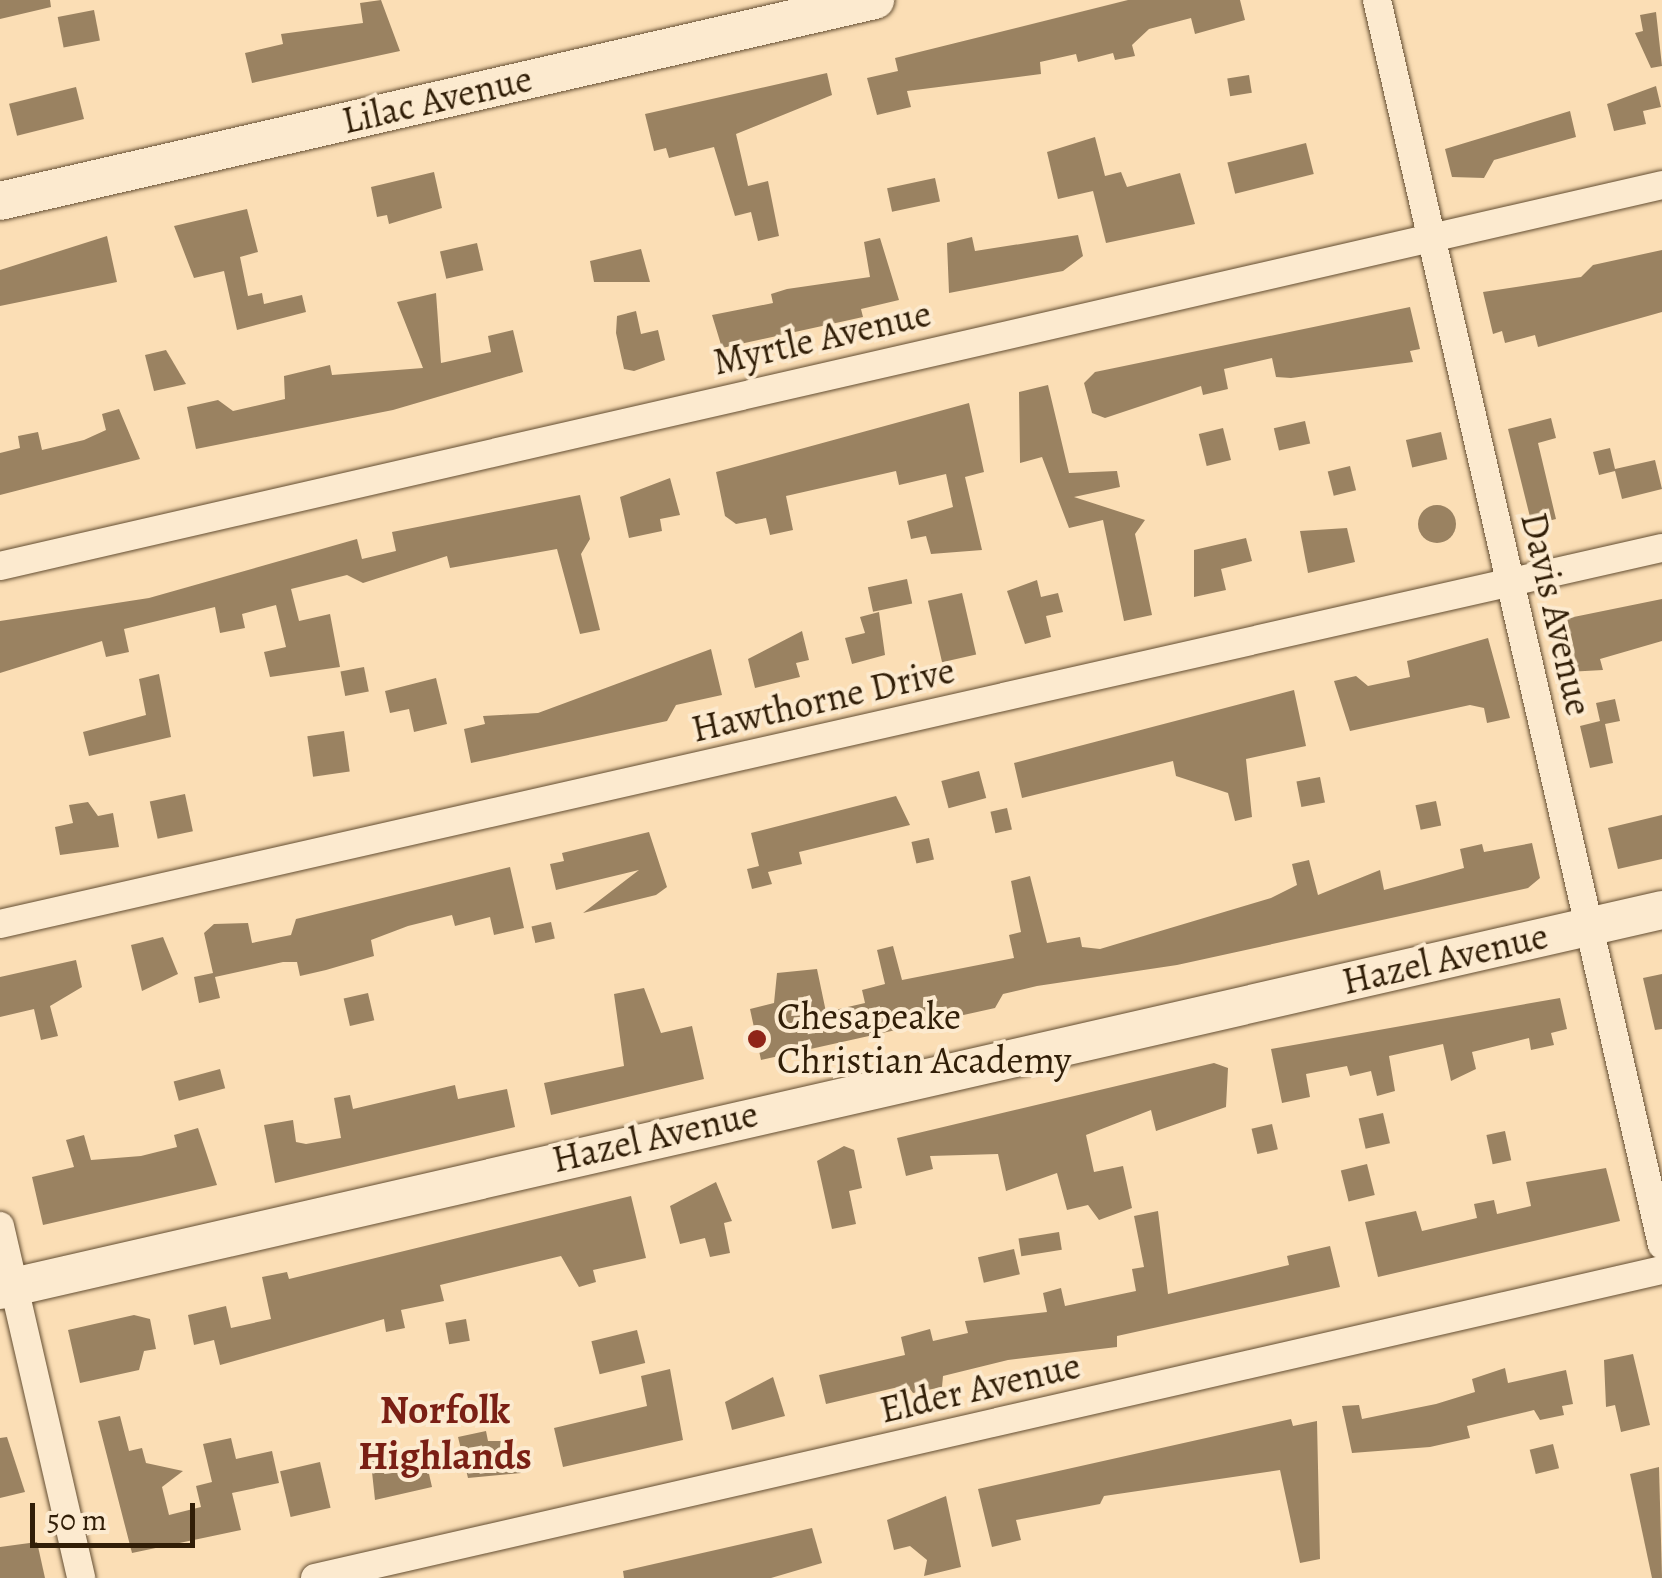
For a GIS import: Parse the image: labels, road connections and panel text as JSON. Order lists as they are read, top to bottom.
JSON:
{
  "streets": {
    "street": [
      "Lilac Avenue",
      "Myrtle Avenue",
      "Davis Avenue",
      "Hawthorne Drive",
      "Hazel Avenue",
      "Elder Avenue"
    ]
  },
  "crossings": [
    ["Myrtle Avenue", "Davis Avenue"],
    ["Davis Avenue", "Hawthorne Drive"],
    ["Davis Avenue", "Hazel Avenue"]
  ],
  "districts": ["Norfolk Highlands"],
  "places": ["Chesapeake Christian Academy"],
  "scale_bar": "50 m"
}
